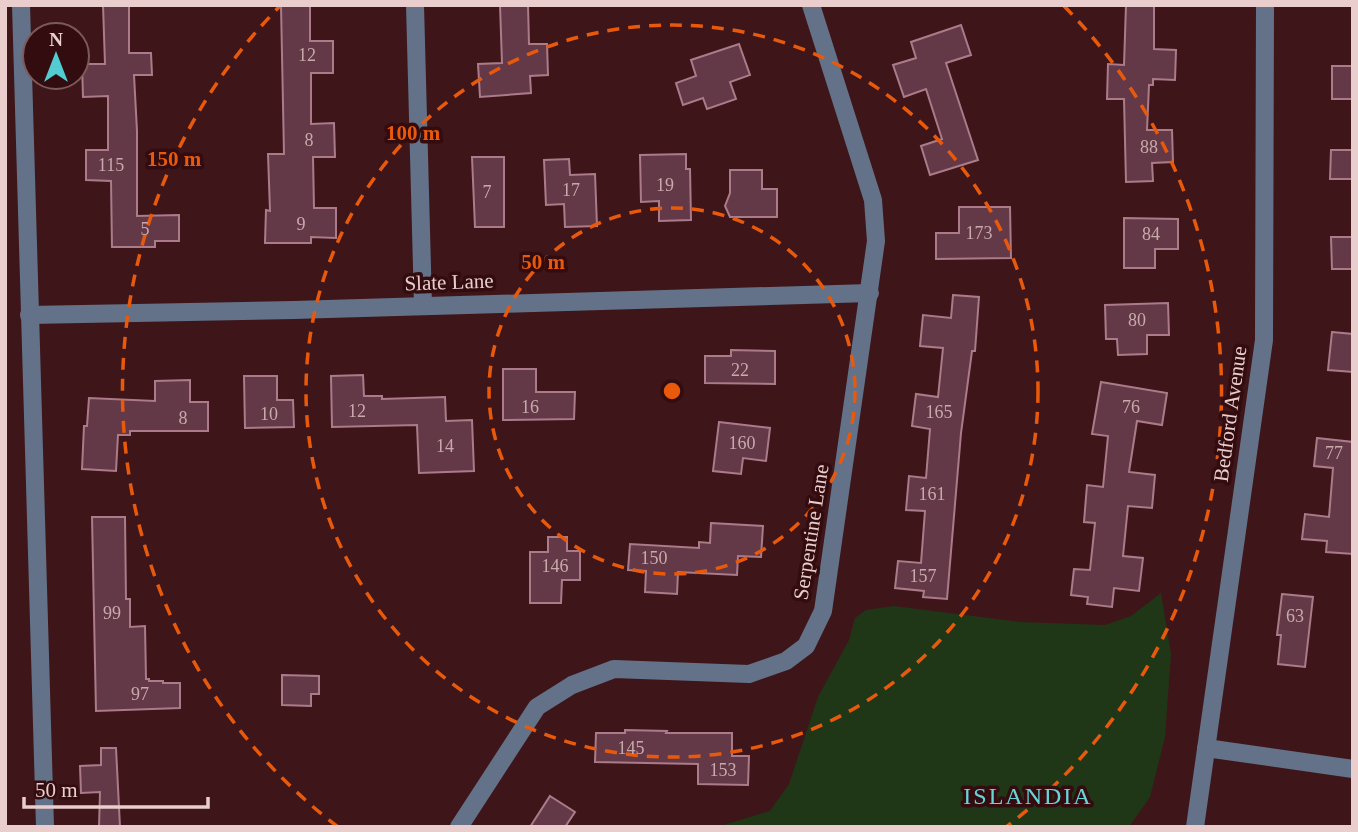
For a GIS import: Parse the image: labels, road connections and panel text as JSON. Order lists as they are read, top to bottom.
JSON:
{
  "streets": {
    "street": ["Slate Lane", "Bedford Avenue", "Serpentine Lane"]
  },
  "crossings": [
    ["Slate Lane", "Serpentine Lane"]
  ],
  "districts": ["ISLANDIA"],
  "house_numbers": [
    "12",
    "8",
    "88",
    "115",
    "19",
    "17",
    "7",
    "9",
    "5",
    "173",
    "84",
    "80",
    "22",
    "16",
    "76",
    "12",
    "165",
    "10",
    "8",
    "160",
    "14",
    "77",
    "161",
    "150",
    "146",
    "157",
    "99",
    "63",
    "97",
    "145",
    "153"
  ],
  "scale_bar": "50 m",
  "north": "top",
  "rings": ["100 m", "150 m", "50 m"]
}
